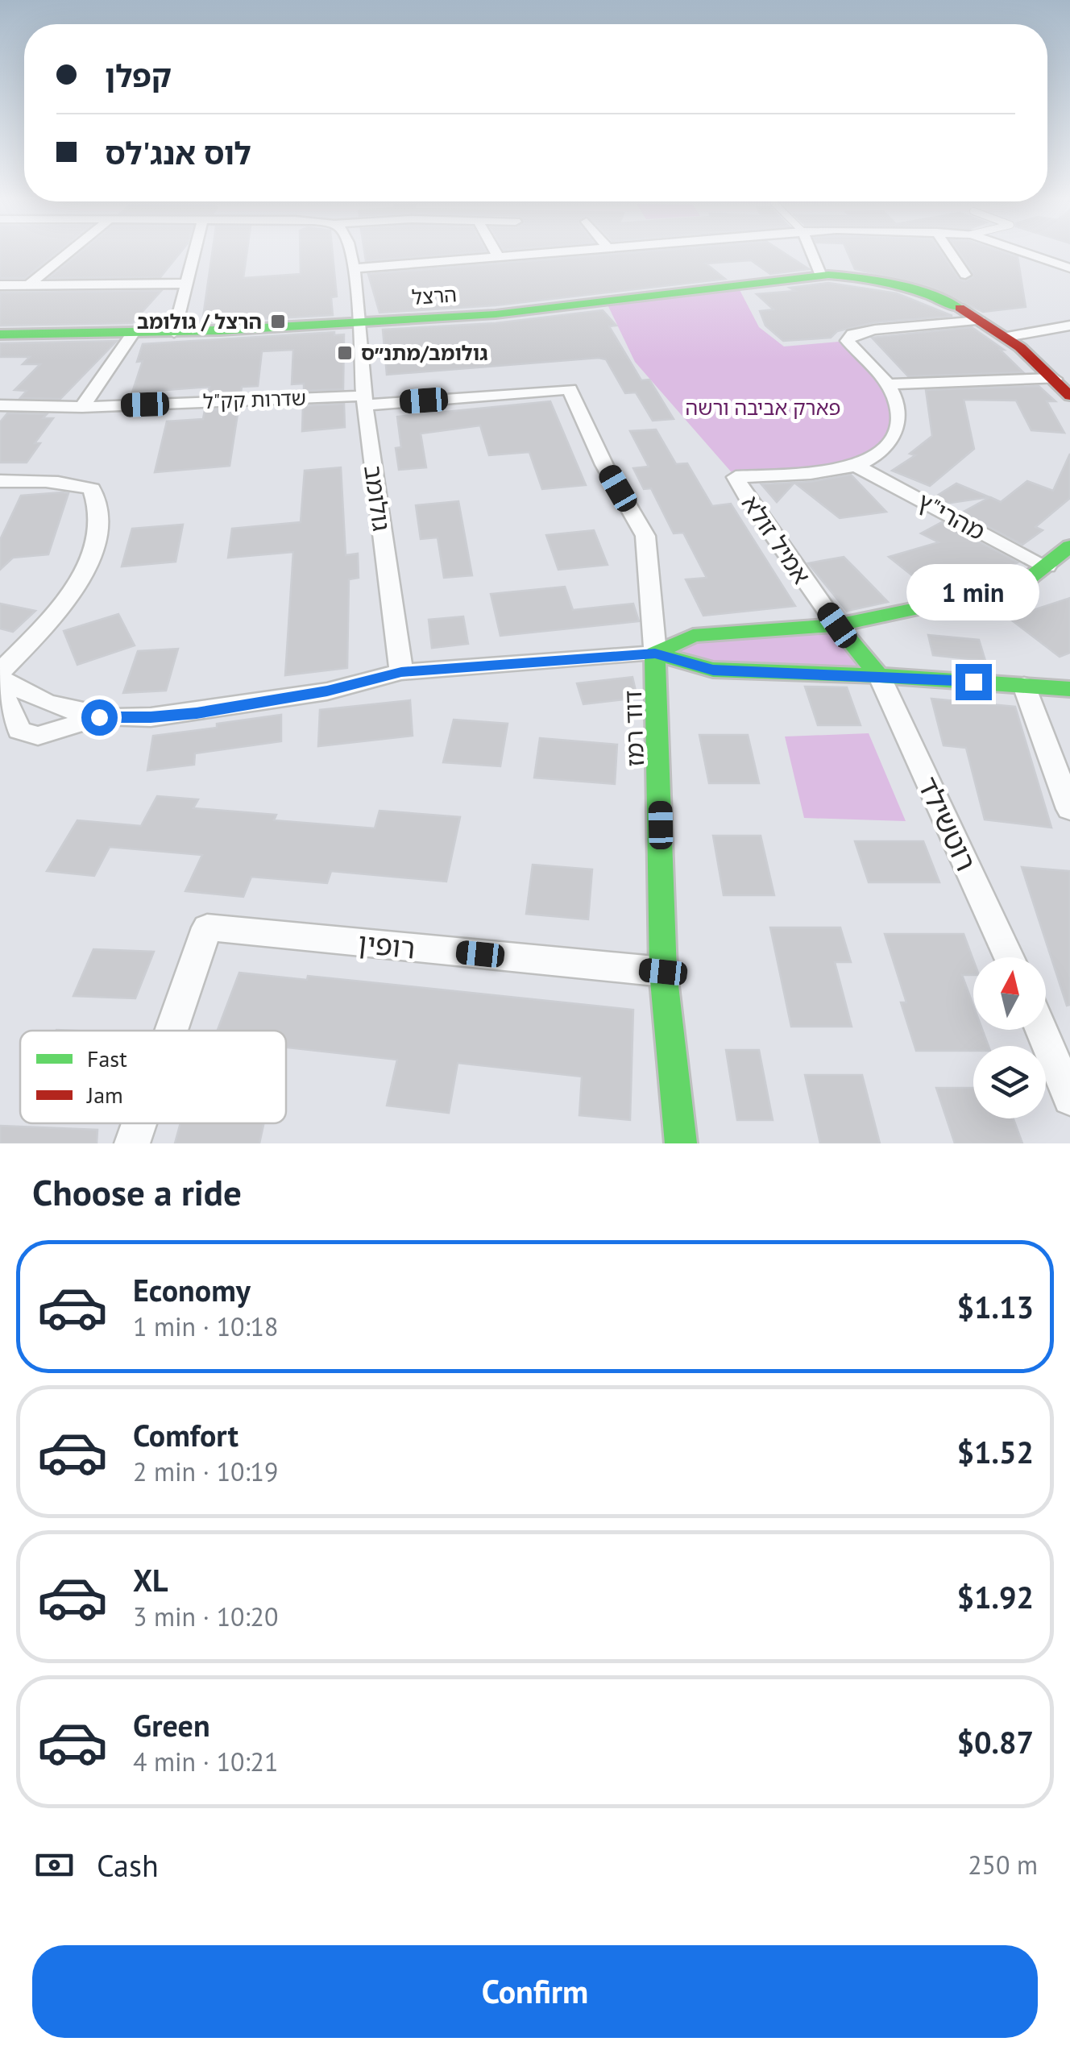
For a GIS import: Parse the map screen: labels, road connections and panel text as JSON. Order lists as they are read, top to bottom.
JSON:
{
  "streets": {
    "street": [
      "הרצל",
      "שדרות קק\"ל",
      "גולומב",
      "מהרי\"ץ",
      "אמיל זולא",
      "דוד רמז",
      "רוטשילד",
      "רופין"
    ]
  },
  "crossings": [
    ["הרצל", "גולומב"],
    ["שדרות קק\"ל", "גולומב"],
    ["שדרות קק\"ל", "דוד רמז"],
    ["גולומב", "דוד רמז"],
    ["מהרי\"ץ", "אמיל זולא"],
    ["אמיל זולא", "רוטשילד"],
    ["דוד רמז", "רופין"]
  ],
  "parks": ["פארק אביבה ורשה"],
  "places": {
    "transit": ["הרצל / גולומב", "גולומב/מתנ״ס"]
  },
  "legend": ["Fast", "Jam"],
  "north": "top",
  "page": {
    "banner": ["קפלן", "לוס אנג'לס"],
    "bubble": "1 min",
    "heading": "Choose a ride",
    "list": [
      {
        "name": "Economy",
        "note": "1 min · 10:18",
        "value": "$1.13"
      },
      {
        "name": "Comfort",
        "note": "2 min · 10:19",
        "value": "$1.52"
      },
      {
        "name": "XL",
        "note": "3 min · 10:20",
        "value": "$1.92"
      },
      {
        "name": "Green",
        "note": "4 min · 10:21",
        "value": "$0.87"
      }
    ],
    "pay": ["Cash", "250 m"],
    "buttons": "Confirm"
  }
}
